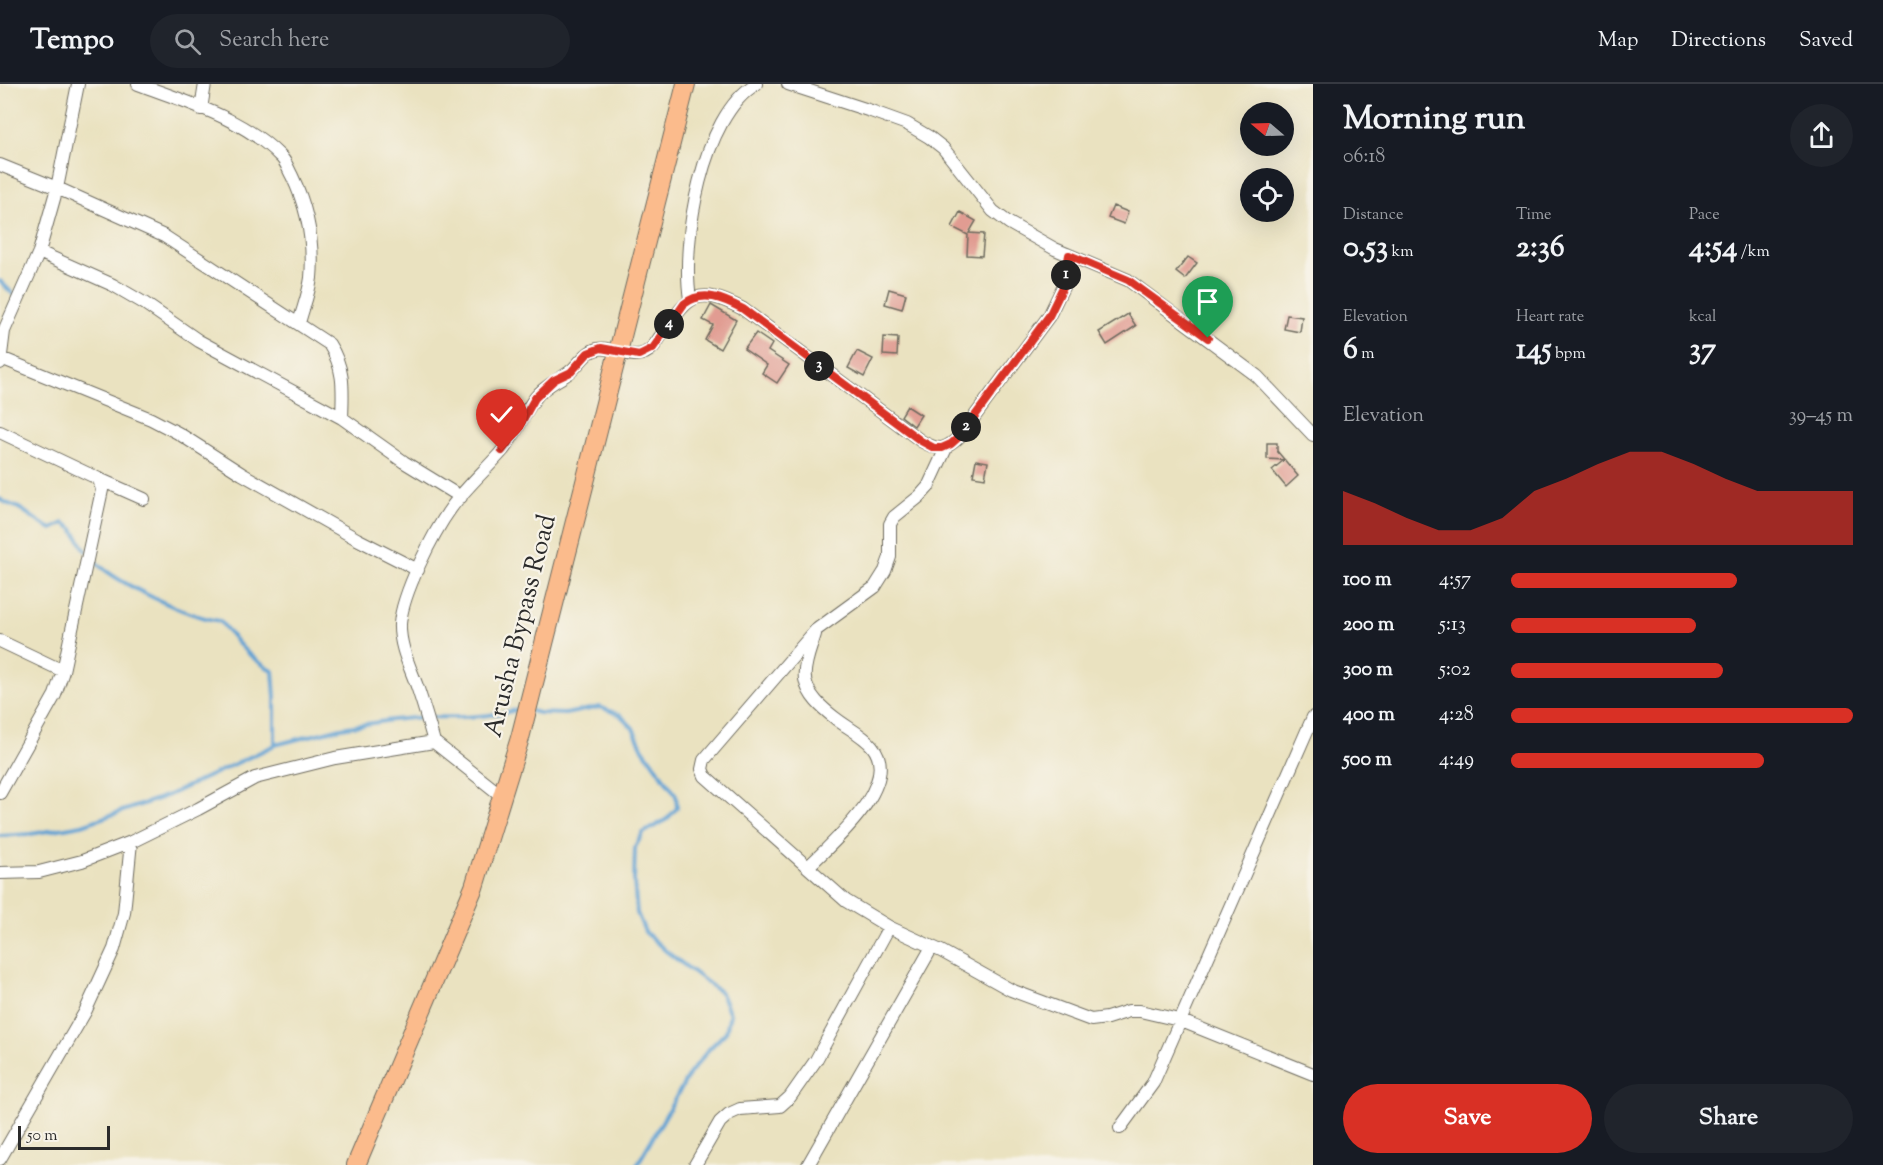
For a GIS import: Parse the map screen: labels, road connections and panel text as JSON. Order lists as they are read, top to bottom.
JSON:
{
  "streets": {
    "main road": ["Arusha Bypass Road"]
  },
  "scale_bar": "50 m",
  "north": "left",
  "page": {
    "header": "Tempo",
    "search": "Search here",
    "nav": ["Map", "Directions", "Saved"],
    "heading": ["Morning run", "06:18"],
    "stats": [
      ["Distance", "0.53 km"],
      ["Time", "2:36"],
      ["Pace", "4:54 /km"],
      ["Elevation", "6 m"],
      ["Heart rate", "145 bpm"],
      ["kcal", "37"]
    ],
    "pins": [
      "1",
      "4",
      "3",
      "2"
    ],
    "chart": ["Elevation", "39–45 m"],
    "list": [
      {
        "name": "100 m",
        "note": "4:57"
      },
      {
        "name": "200 m",
        "note": "5:13"
      },
      {
        "name": "300 m",
        "note": "5:02"
      },
      {
        "name": "400 m",
        "note": "4:28"
      },
      {
        "name": "500 m",
        "note": "4:49"
      }
    ],
    "buttons": ["Save", "Share"],
    "scale": "50 m"
  }
}
